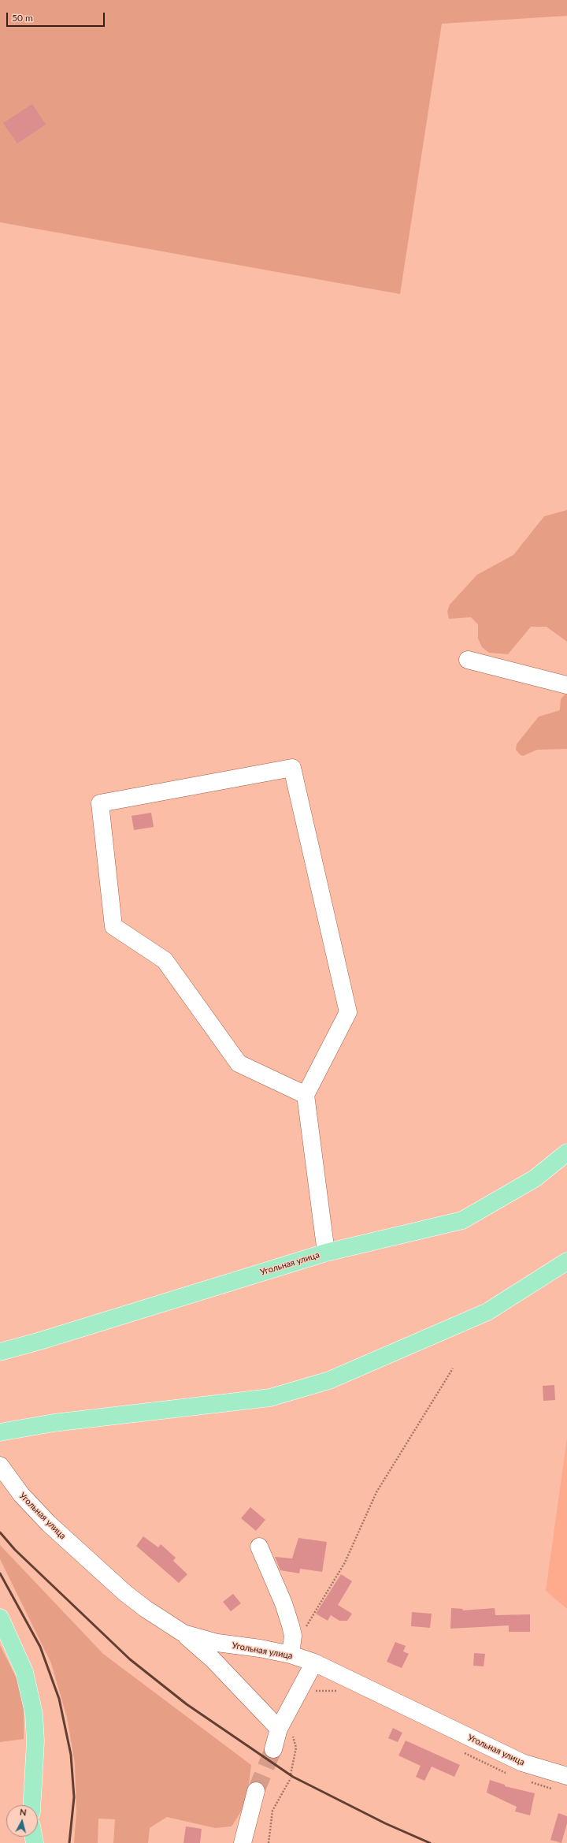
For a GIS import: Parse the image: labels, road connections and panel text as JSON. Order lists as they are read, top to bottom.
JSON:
{
  "streets": {
    "main road": ["Угольная улица"]
  },
  "scale_bar": "50 m",
  "north": "top"
}
